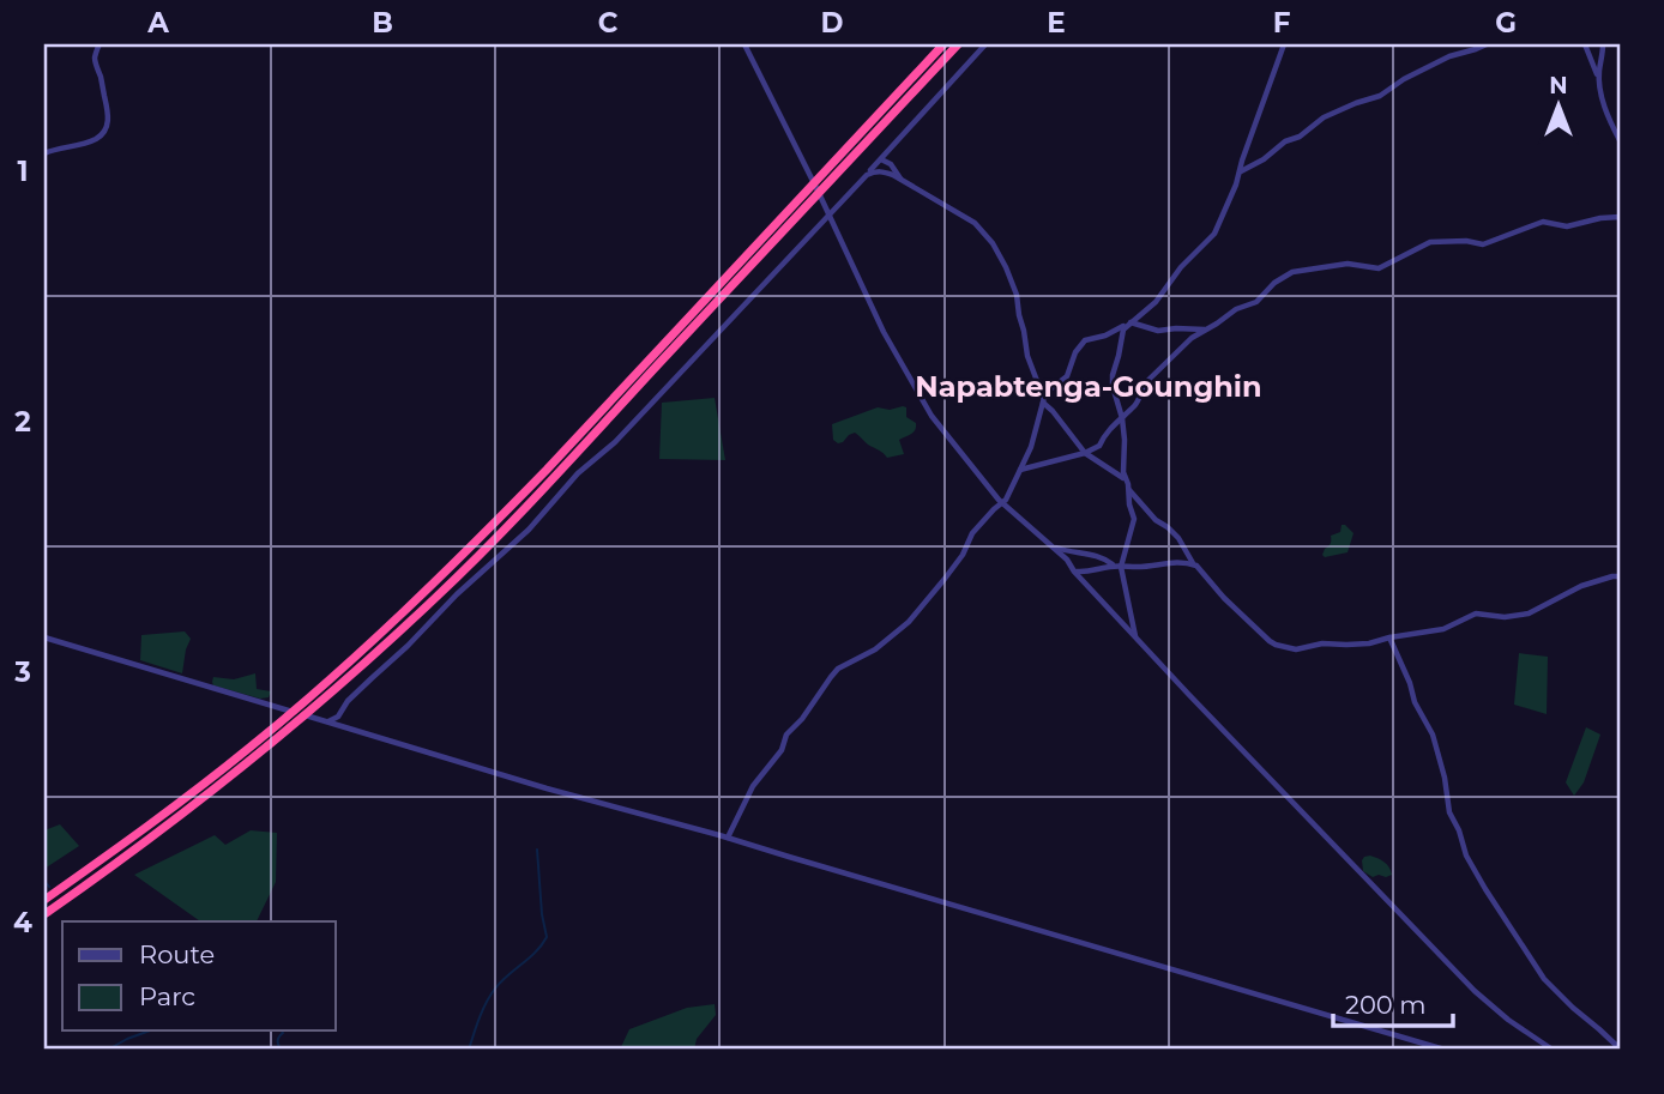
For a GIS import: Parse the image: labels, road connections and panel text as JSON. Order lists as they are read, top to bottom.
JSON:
{
  "districts": ["Napabtenga-Gounghin"],
  "legend": ["Route", "Parc"],
  "scale_bar": "200 m",
  "north": "top",
  "grid": {
    "columns": [
      "A",
      "B",
      "C",
      "D",
      "E",
      "F",
      "G"
    ],
    "rows": [
      "1",
      "2",
      "3",
      "4"
    ]
  }
}
